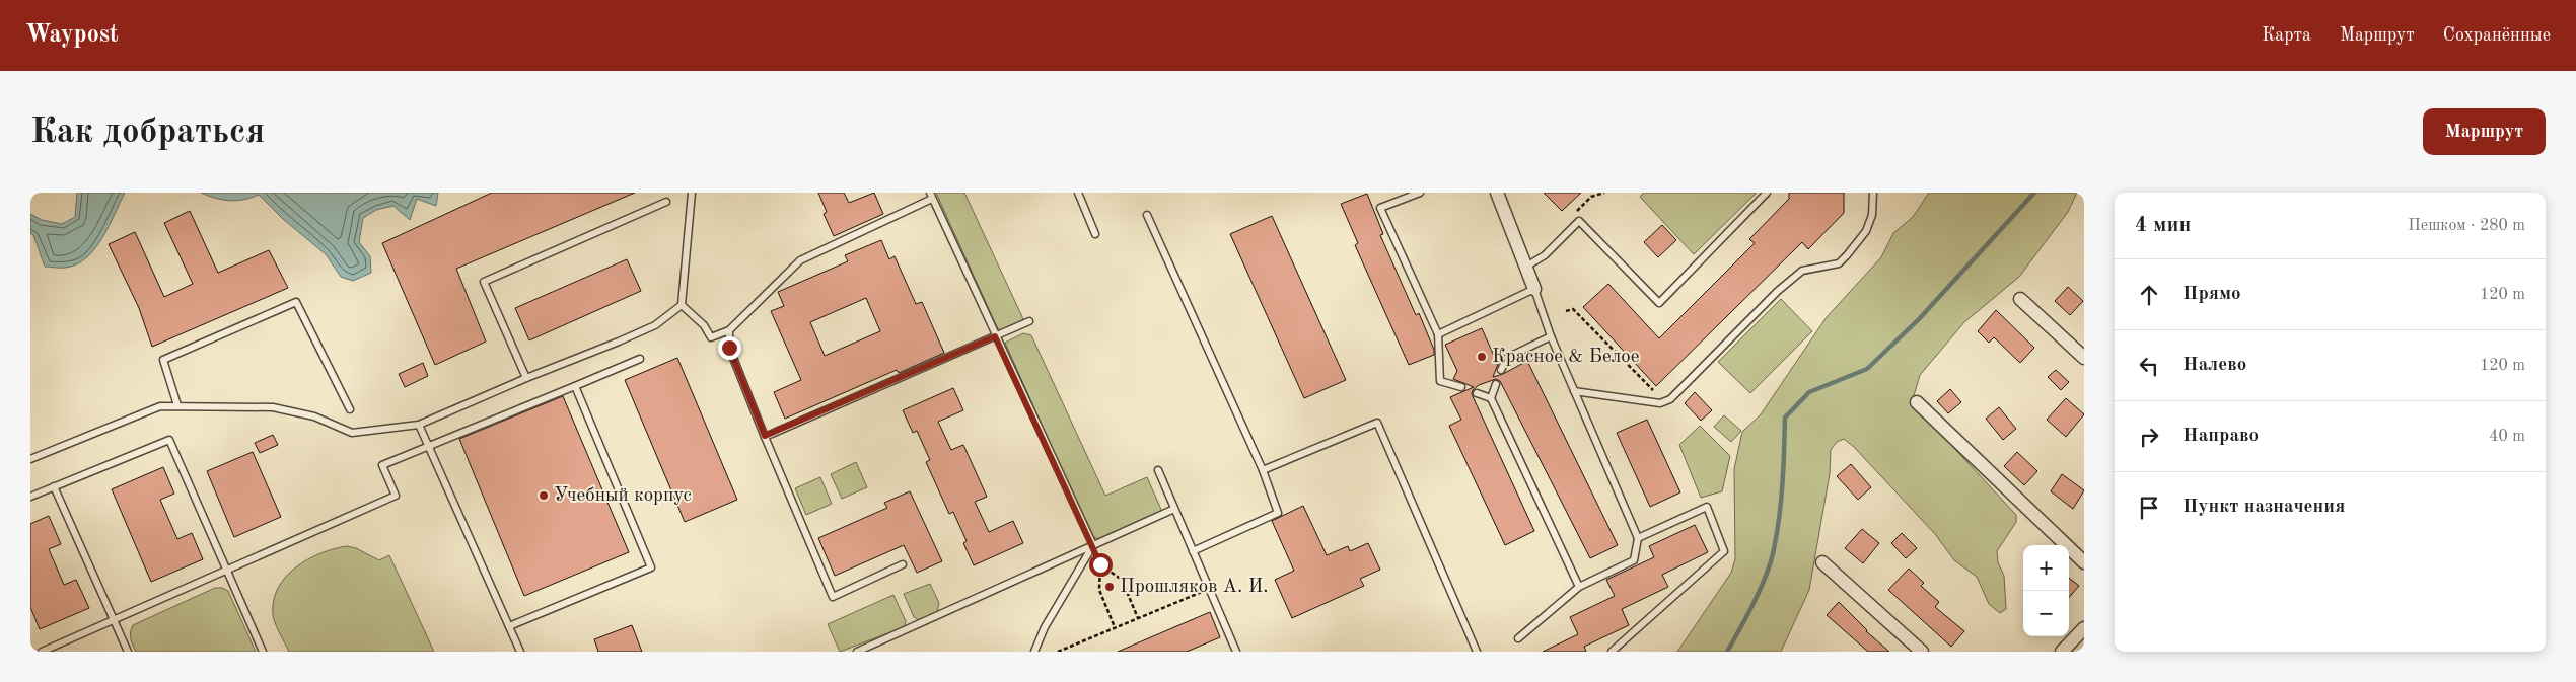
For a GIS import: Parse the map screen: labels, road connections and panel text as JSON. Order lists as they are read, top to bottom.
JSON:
{
  "places": ["Красное & Белое", "Учебный корпус", "Прошляков А. И."],
  "page": {
    "header": "Waypost",
    "nav": ["Карта", "Маршрут", "Сохранённые"],
    "buttons": "Маршрут",
    "title": "Как добраться",
    "heading": ["4 мин", "Пешком · 280 m"],
    "list": [
      ["Прямо", "120 m"],
      ["Налево", "120 m"],
      ["Направо", "40 m"],
      "Пункт назначения"
    ],
    "map_buttons": ["+", "−"]
  }
}
